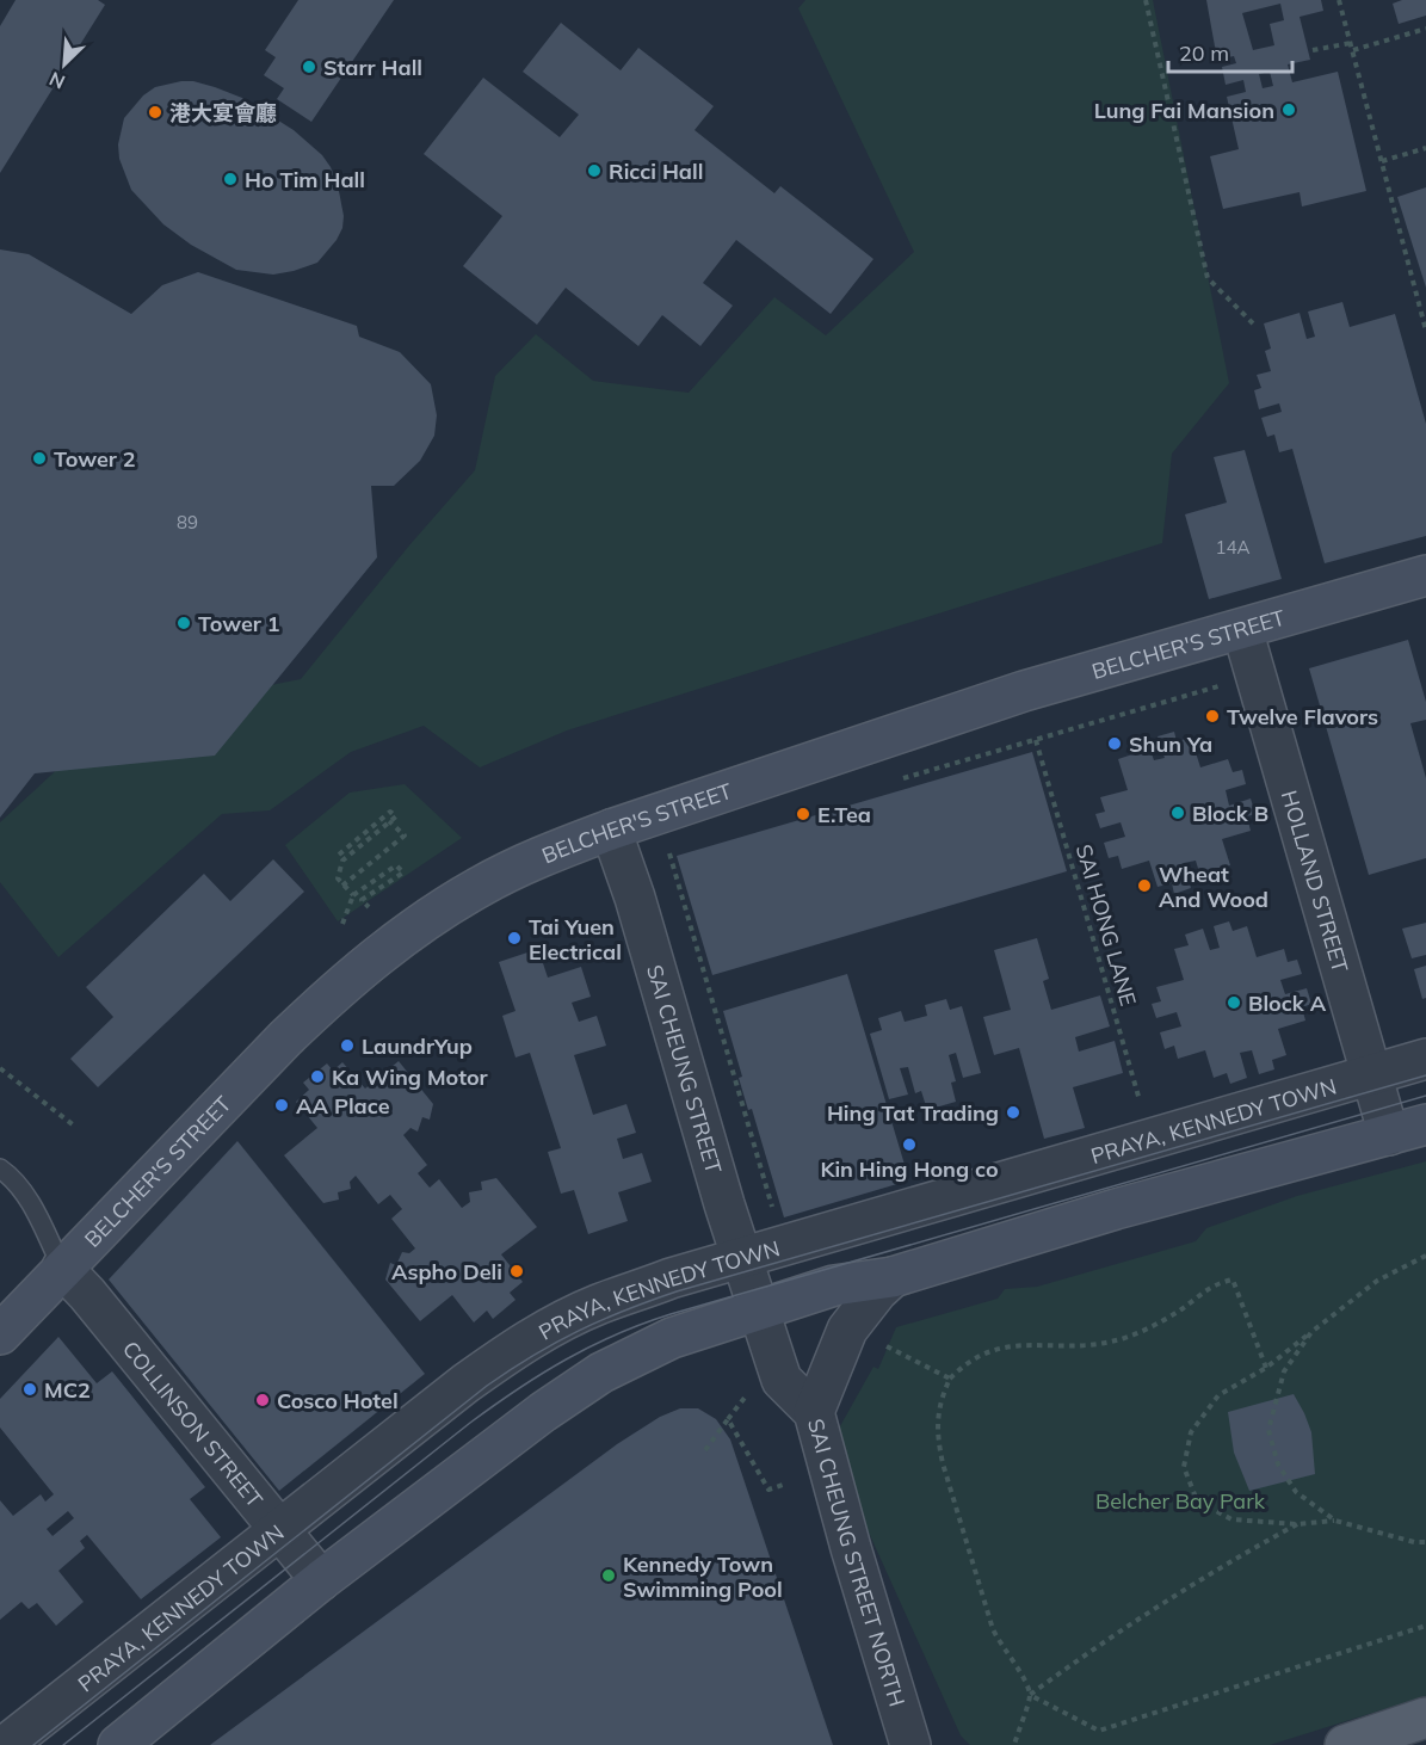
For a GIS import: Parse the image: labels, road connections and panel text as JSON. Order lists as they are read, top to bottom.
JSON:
{
  "streets": {
    "main road": ["BELCHER'S STREET"],
    "street": [
      "HOLLAND STREET",
      "SAI CHEUNG STREET",
      "PRAYA, KENNEDY TOWN",
      "COLLINSON STREET",
      "SAI CHEUNG STREET NORTH"
    ],
    "path": ["SAI HONG LANE"]
  },
  "crossings": [
    ["BELCHER'S STREET", "HOLLAND STREET"],
    ["BELCHER'S STREET", "SAI CHEUNG STREET"],
    ["BELCHER'S STREET", "COLLINSON STREET"],
    ["HOLLAND STREET", "PRAYA, KENNEDY TOWN"],
    ["SAI CHEUNG STREET", "PRAYA, KENNEDY TOWN"],
    ["SAI CHEUNG STREET", "SAI CHEUNG STREET NORTH"],
    ["PRAYA, KENNEDY TOWN", "COLLINSON STREET"]
  ],
  "parks": ["Belcher Bay Park"],
  "places": [
    "Starr Hall",
    "Lung Fai Mansion",
    "港大宴會廳",
    "Ricci Hall",
    "Ho Tim Hall",
    "Tower 2",
    "Tower 1",
    "Twelve Flavors",
    "Shun Ya",
    "Block B",
    "E.Tea",
    "Wheat And Wood",
    "Tai Yuen Electrical",
    "Block A",
    "LaundrYup",
    "Ka Wing Motor",
    "AA Place",
    "Hing Tat Trading",
    "Kin Hing Hong co",
    "Aspho Deli",
    "MC2",
    "Cosco Hotel",
    "Kennedy Town Swimming Pool"
  ],
  "house_numbers": ["89", "14A"],
  "scale_bar": "20 m",
  "north": "bottom left"
}
